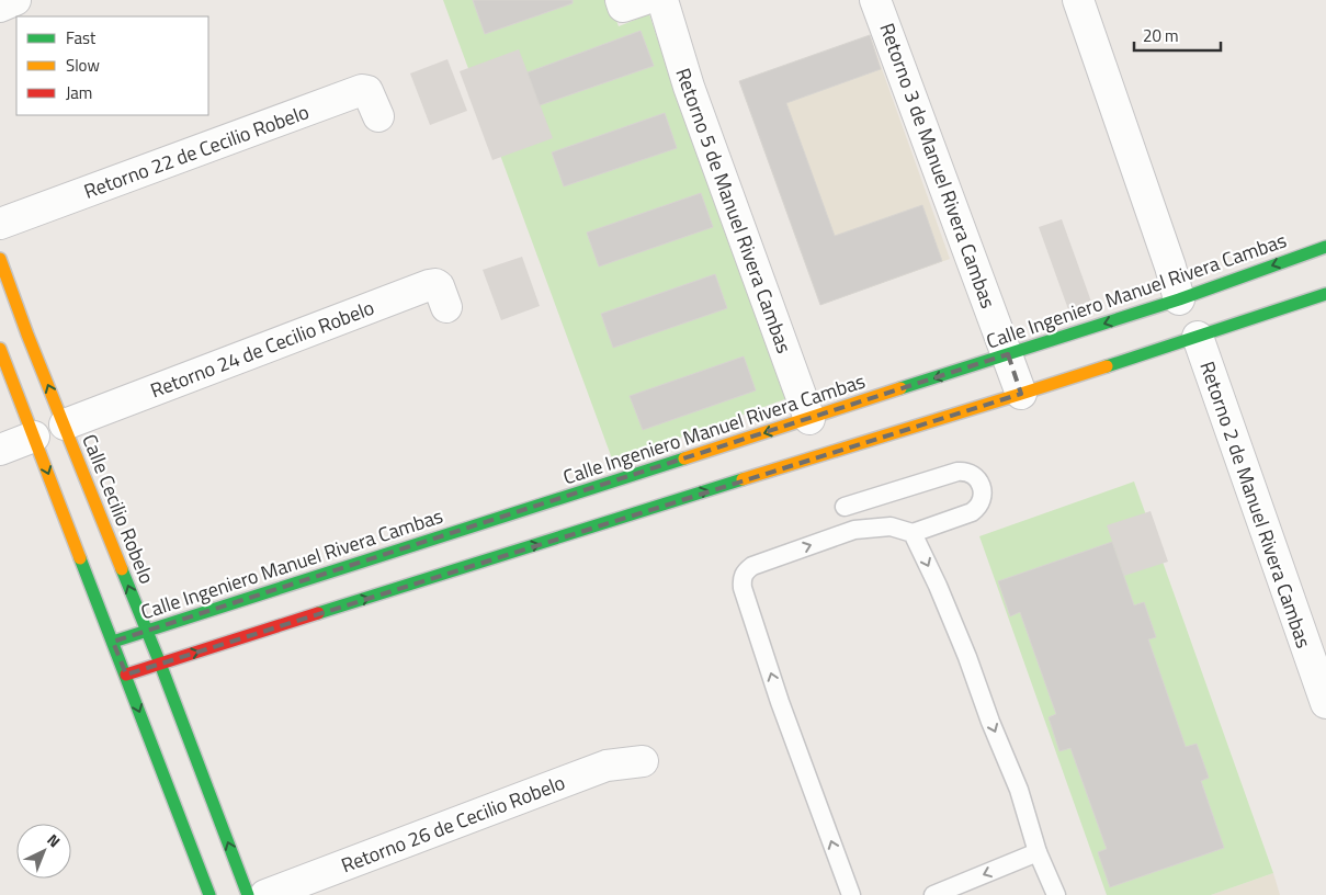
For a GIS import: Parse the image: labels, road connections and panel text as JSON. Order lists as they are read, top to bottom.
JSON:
{
  "streets": {
    "street": [
      "Retorno 22 de Cecilio Robelo",
      "Retorno 3 de Manuel Rivera Cambas",
      "Retorno 5 de Manuel Rivera Cambas",
      "Calle Ingeniero Manuel Rivera Cambas",
      "Retorno 24 de Cecilio Robelo",
      "Retorno 2 de Manuel Rivera Cambas",
      "Calle Cecilio Robelo",
      "Retorno 26 de Cecilio Robelo"
    ]
  },
  "crossings": [
    ["Retorno 3 de Manuel Rivera Cambas", "Calle Ingeniero Manuel Rivera Cambas"],
    ["Retorno 5 de Manuel Rivera Cambas", "Calle Ingeniero Manuel Rivera Cambas"],
    ["Calle Ingeniero Manuel Rivera Cambas", "Calle Cecilio Robelo"],
    ["Retorno 24 de Cecilio Robelo", "Calle Cecilio Robelo"]
  ],
  "legend": ["Fast", "Slow", "Jam"],
  "scale_bar": "20 m",
  "north": "top right"
}
